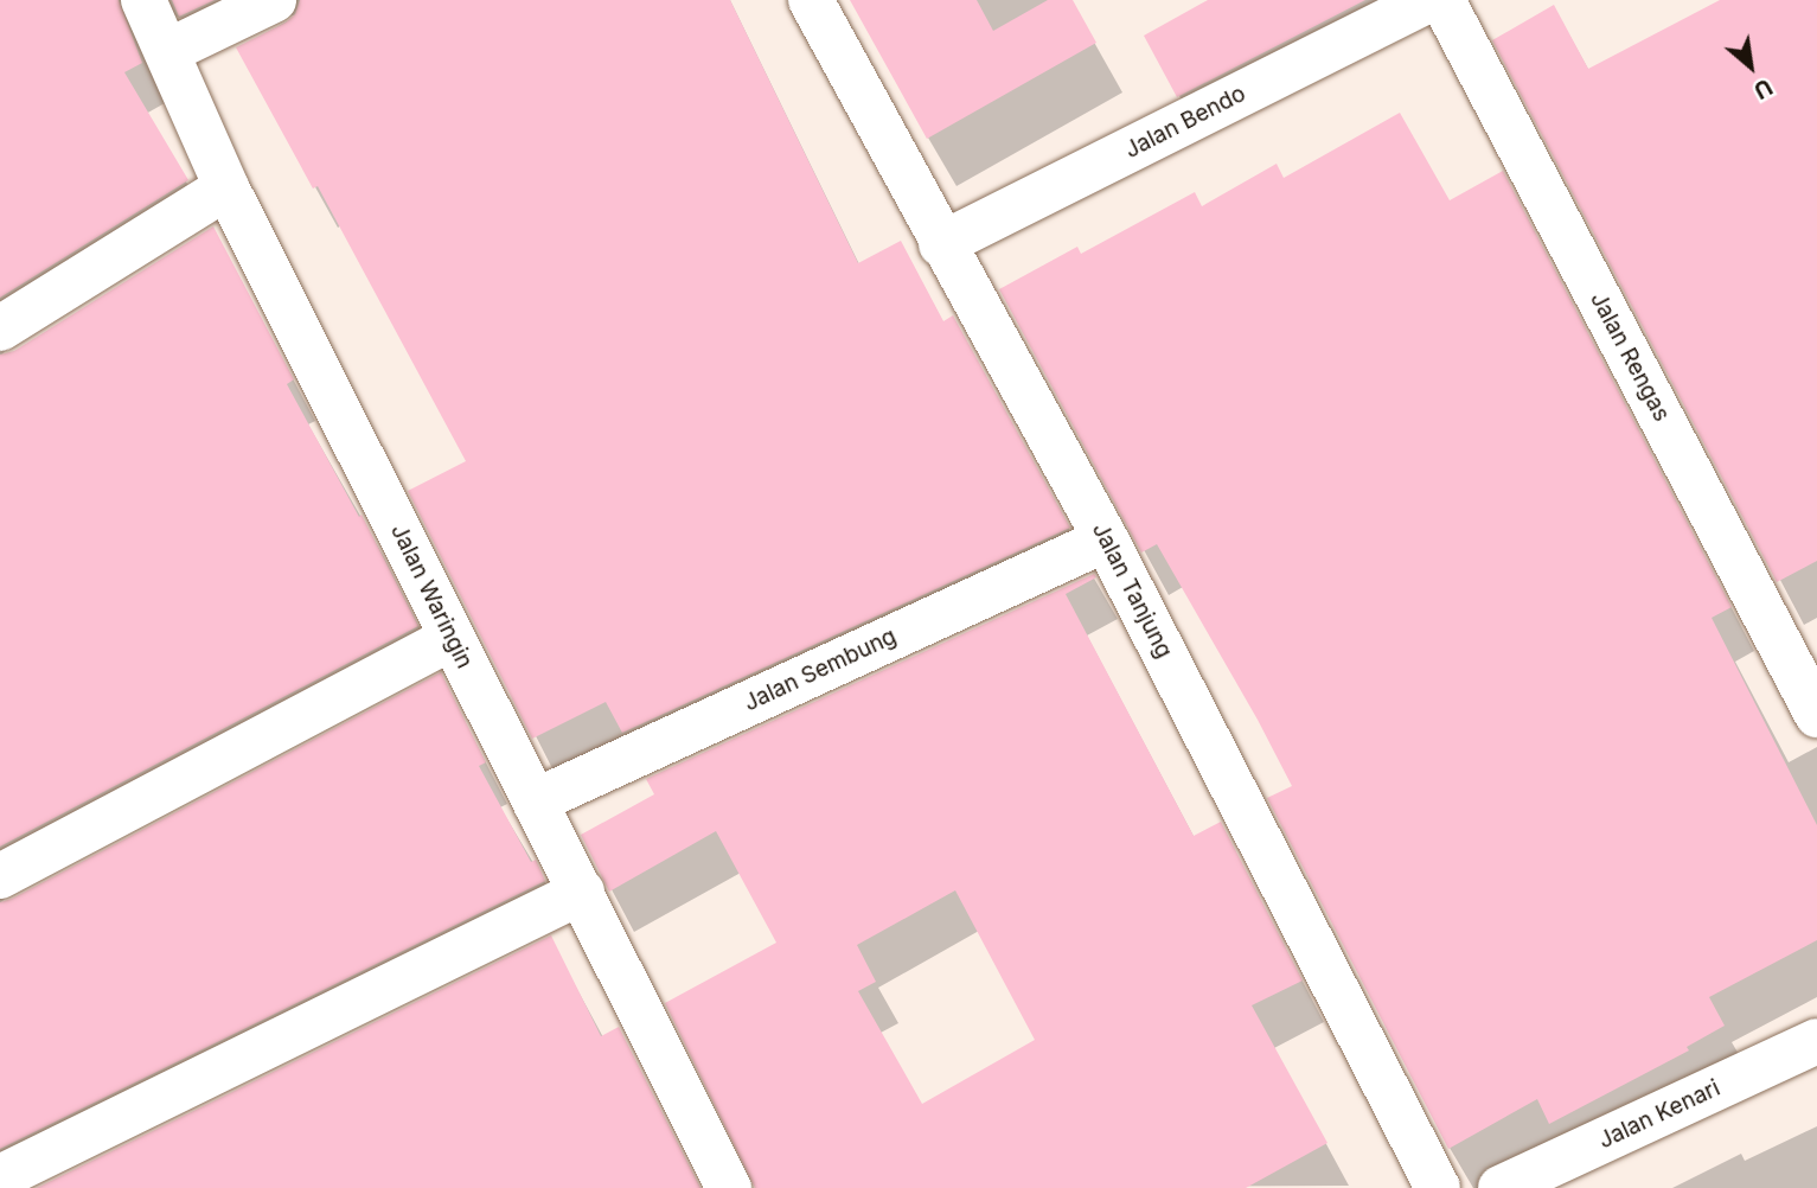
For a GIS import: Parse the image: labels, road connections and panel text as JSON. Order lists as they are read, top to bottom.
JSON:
{
  "streets": {
    "street": [
      "Jalan Bendo",
      "Jalan Rengas",
      "Jalan Tanjung",
      "Jalan Waringin",
      "Jalan Sembung",
      "Jalan Kenari"
    ]
  },
  "crossings": [
    ["Jalan Bendo", "Jalan Tanjung"],
    ["Jalan Tanjung", "Jalan Sembung"],
    ["Jalan Waringin", "Jalan Sembung"]
  ],
  "north": "bottom right"
}
